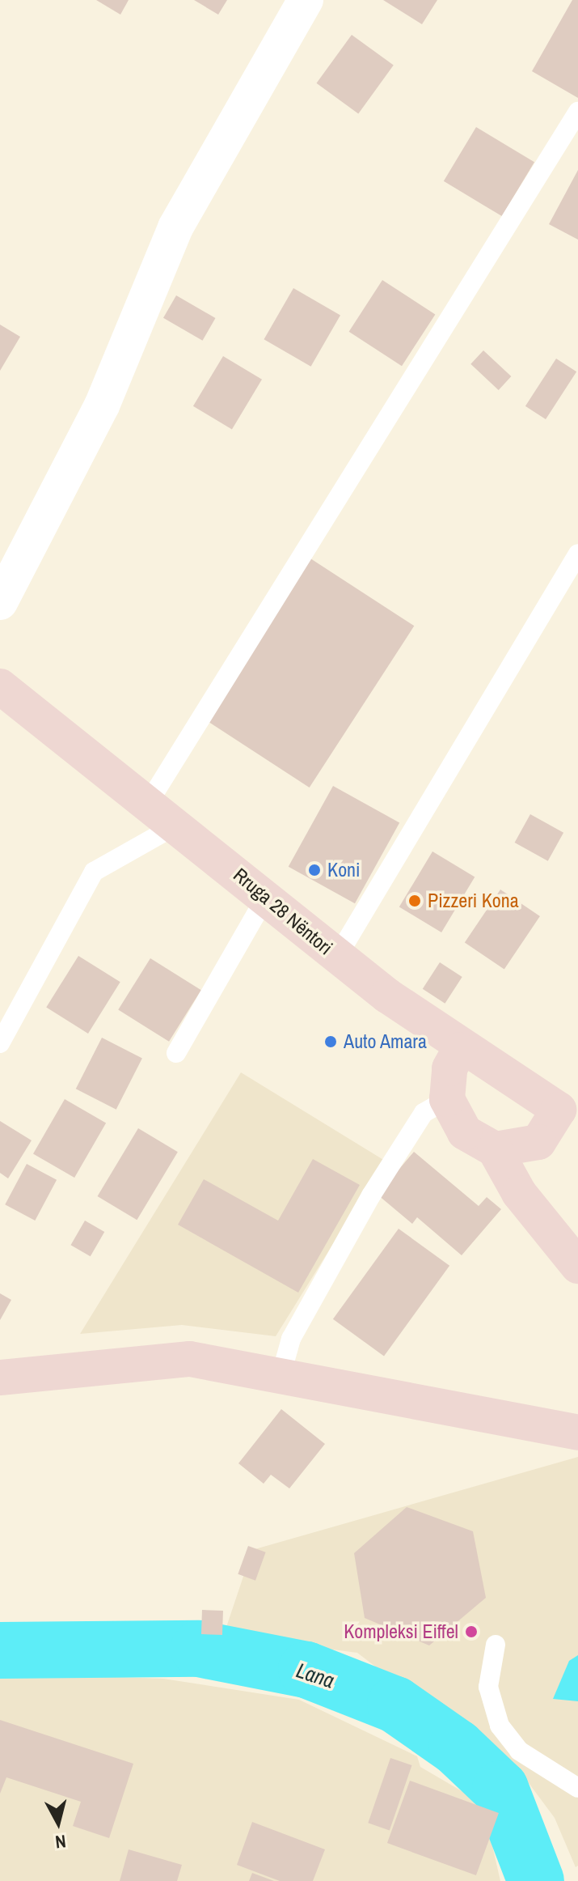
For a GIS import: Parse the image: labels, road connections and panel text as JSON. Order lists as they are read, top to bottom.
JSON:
{
  "streets": {
    "main road": ["Rruga 28 Nëntori"]
  },
  "water": ["Lana"],
  "places": [
    "Koni",
    "Pizzeri Kona",
    "Auto Amara",
    "Kompleksi Eiffel"
  ],
  "north": "bottom"
}
